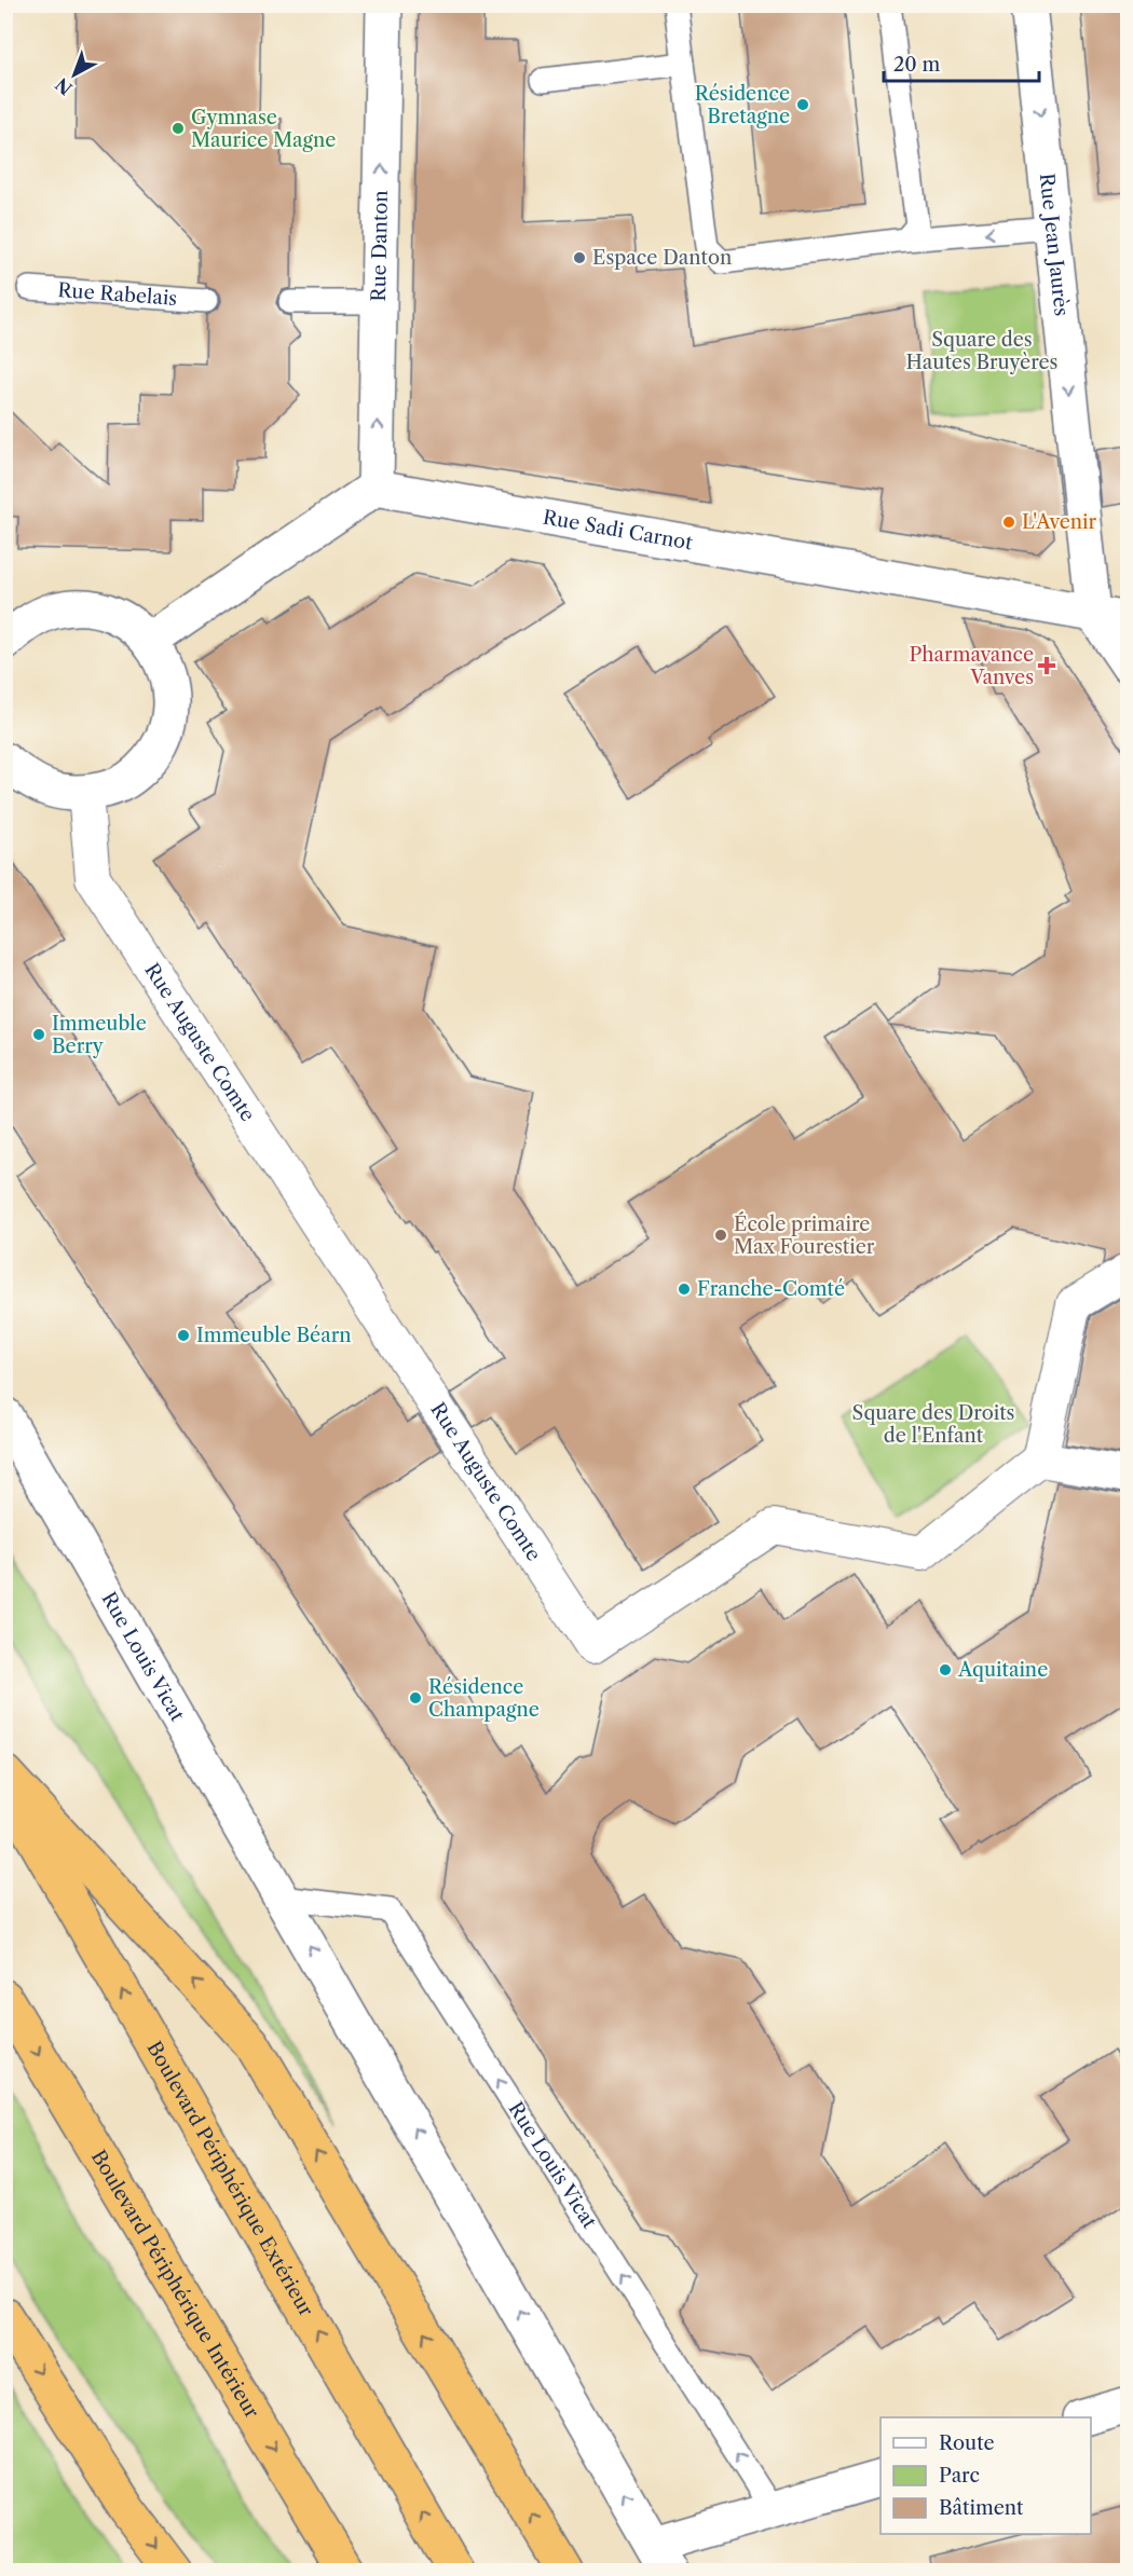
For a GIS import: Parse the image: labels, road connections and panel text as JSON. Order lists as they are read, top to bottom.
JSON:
{
  "streets": {
    "highway": ["Boulevard Périphérique Extérieur", "Boulevard Périphérique Intérieur"],
    "street": [
      "Rue Jean Jaurès",
      "Rue Danton",
      "Rue Sadi Carnot",
      "Rue Auguste Comte",
      "Rue Louis Vicat"
    ],
    "lane": ["Rue Rabelais"]
  },
  "crossings": [
    ["Rue Jean Jaurès", "Rue Sadi Carnot"],
    ["Rue Danton", "Rue Sadi Carnot"]
  ],
  "one_way": ["Rue Jean Jaurès", "Rue Danton", "Rue Louis Vicat"],
  "parks": ["Square des Hautes Bruyères", "Square des Droits de l'Enfant"],
  "places": {
    "other": [
      "Résidence Bretagne",
      "Gymnase Maurice Magne",
      "Espace Danton",
      "L'Avenir",
      "Immeuble Berry",
      "École primaire Max Fourestier",
      "Franche-Comté",
      "Immeuble Béarn",
      "Aquitaine",
      "Résidence Champagne"
    ],
    "health": ["Pharmavance Vanves"]
  },
  "legend": ["Route", "Parc", "Bâtiment"],
  "scale_bar": "20 m",
  "north": "bottom left"
}
